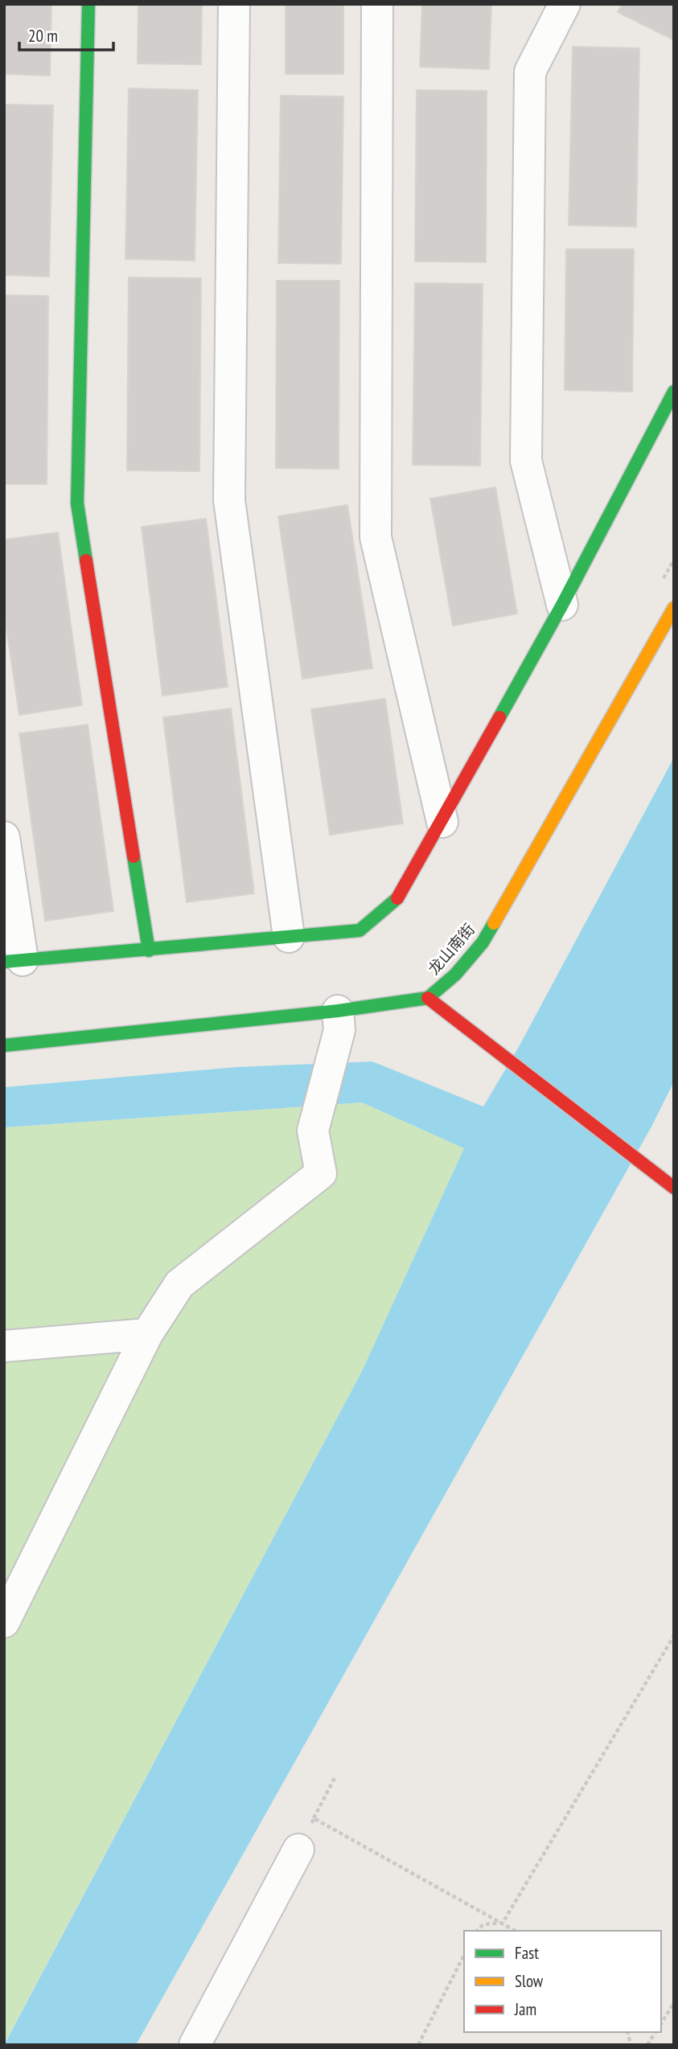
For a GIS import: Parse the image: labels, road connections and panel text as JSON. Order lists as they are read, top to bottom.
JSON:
{
  "streets": {
    "street": ["龙山南街"]
  },
  "legend": ["Fast", "Slow", "Jam"],
  "scale_bar": "20 m"
}
